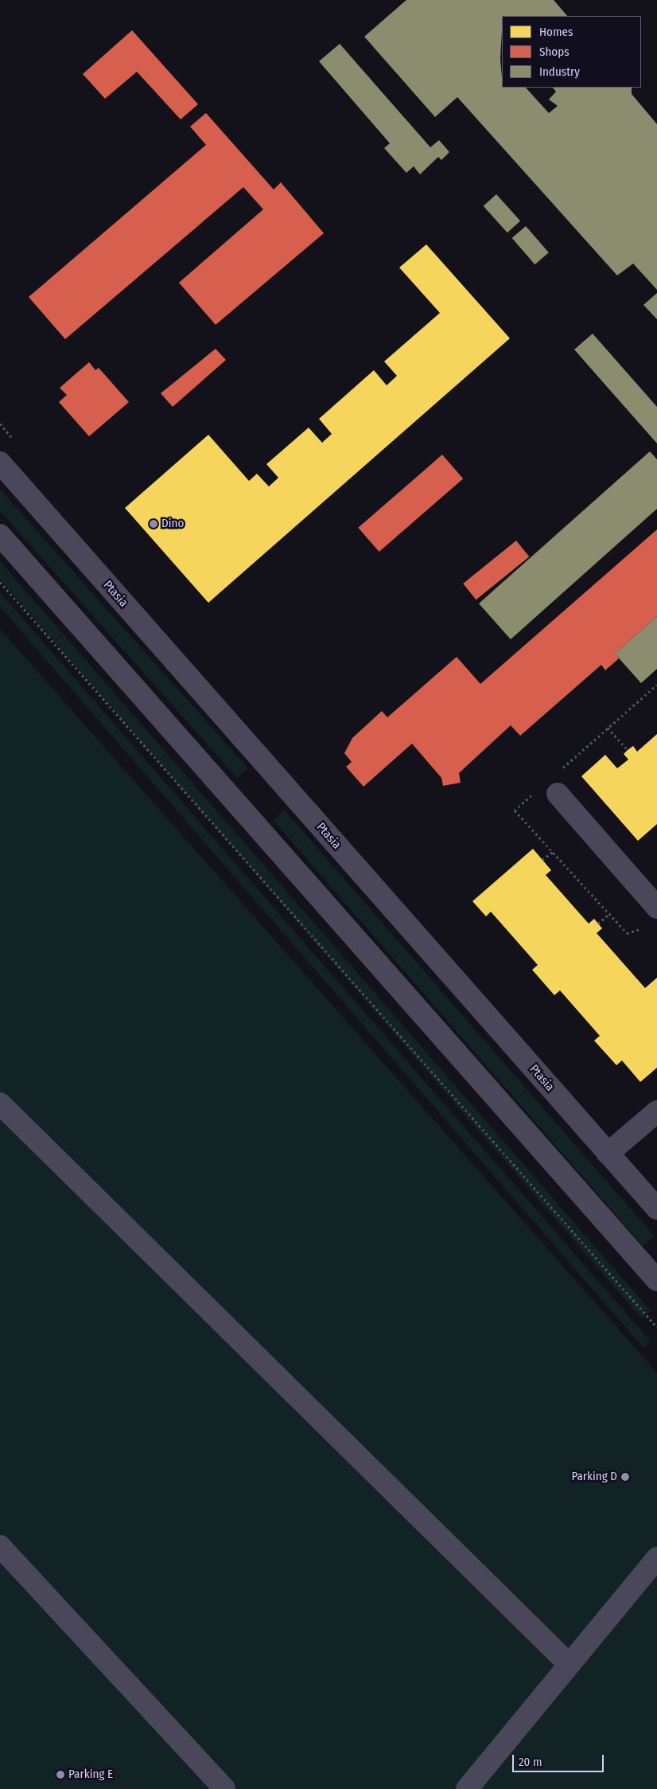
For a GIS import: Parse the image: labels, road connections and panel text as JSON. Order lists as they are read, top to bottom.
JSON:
{
  "streets": {
    "street": ["Ptasia"]
  },
  "places": ["Dino", "Parking D", "Parking E"],
  "legend": ["Homes", "Shops", "Industry"],
  "scale_bar": "20 m"
}
